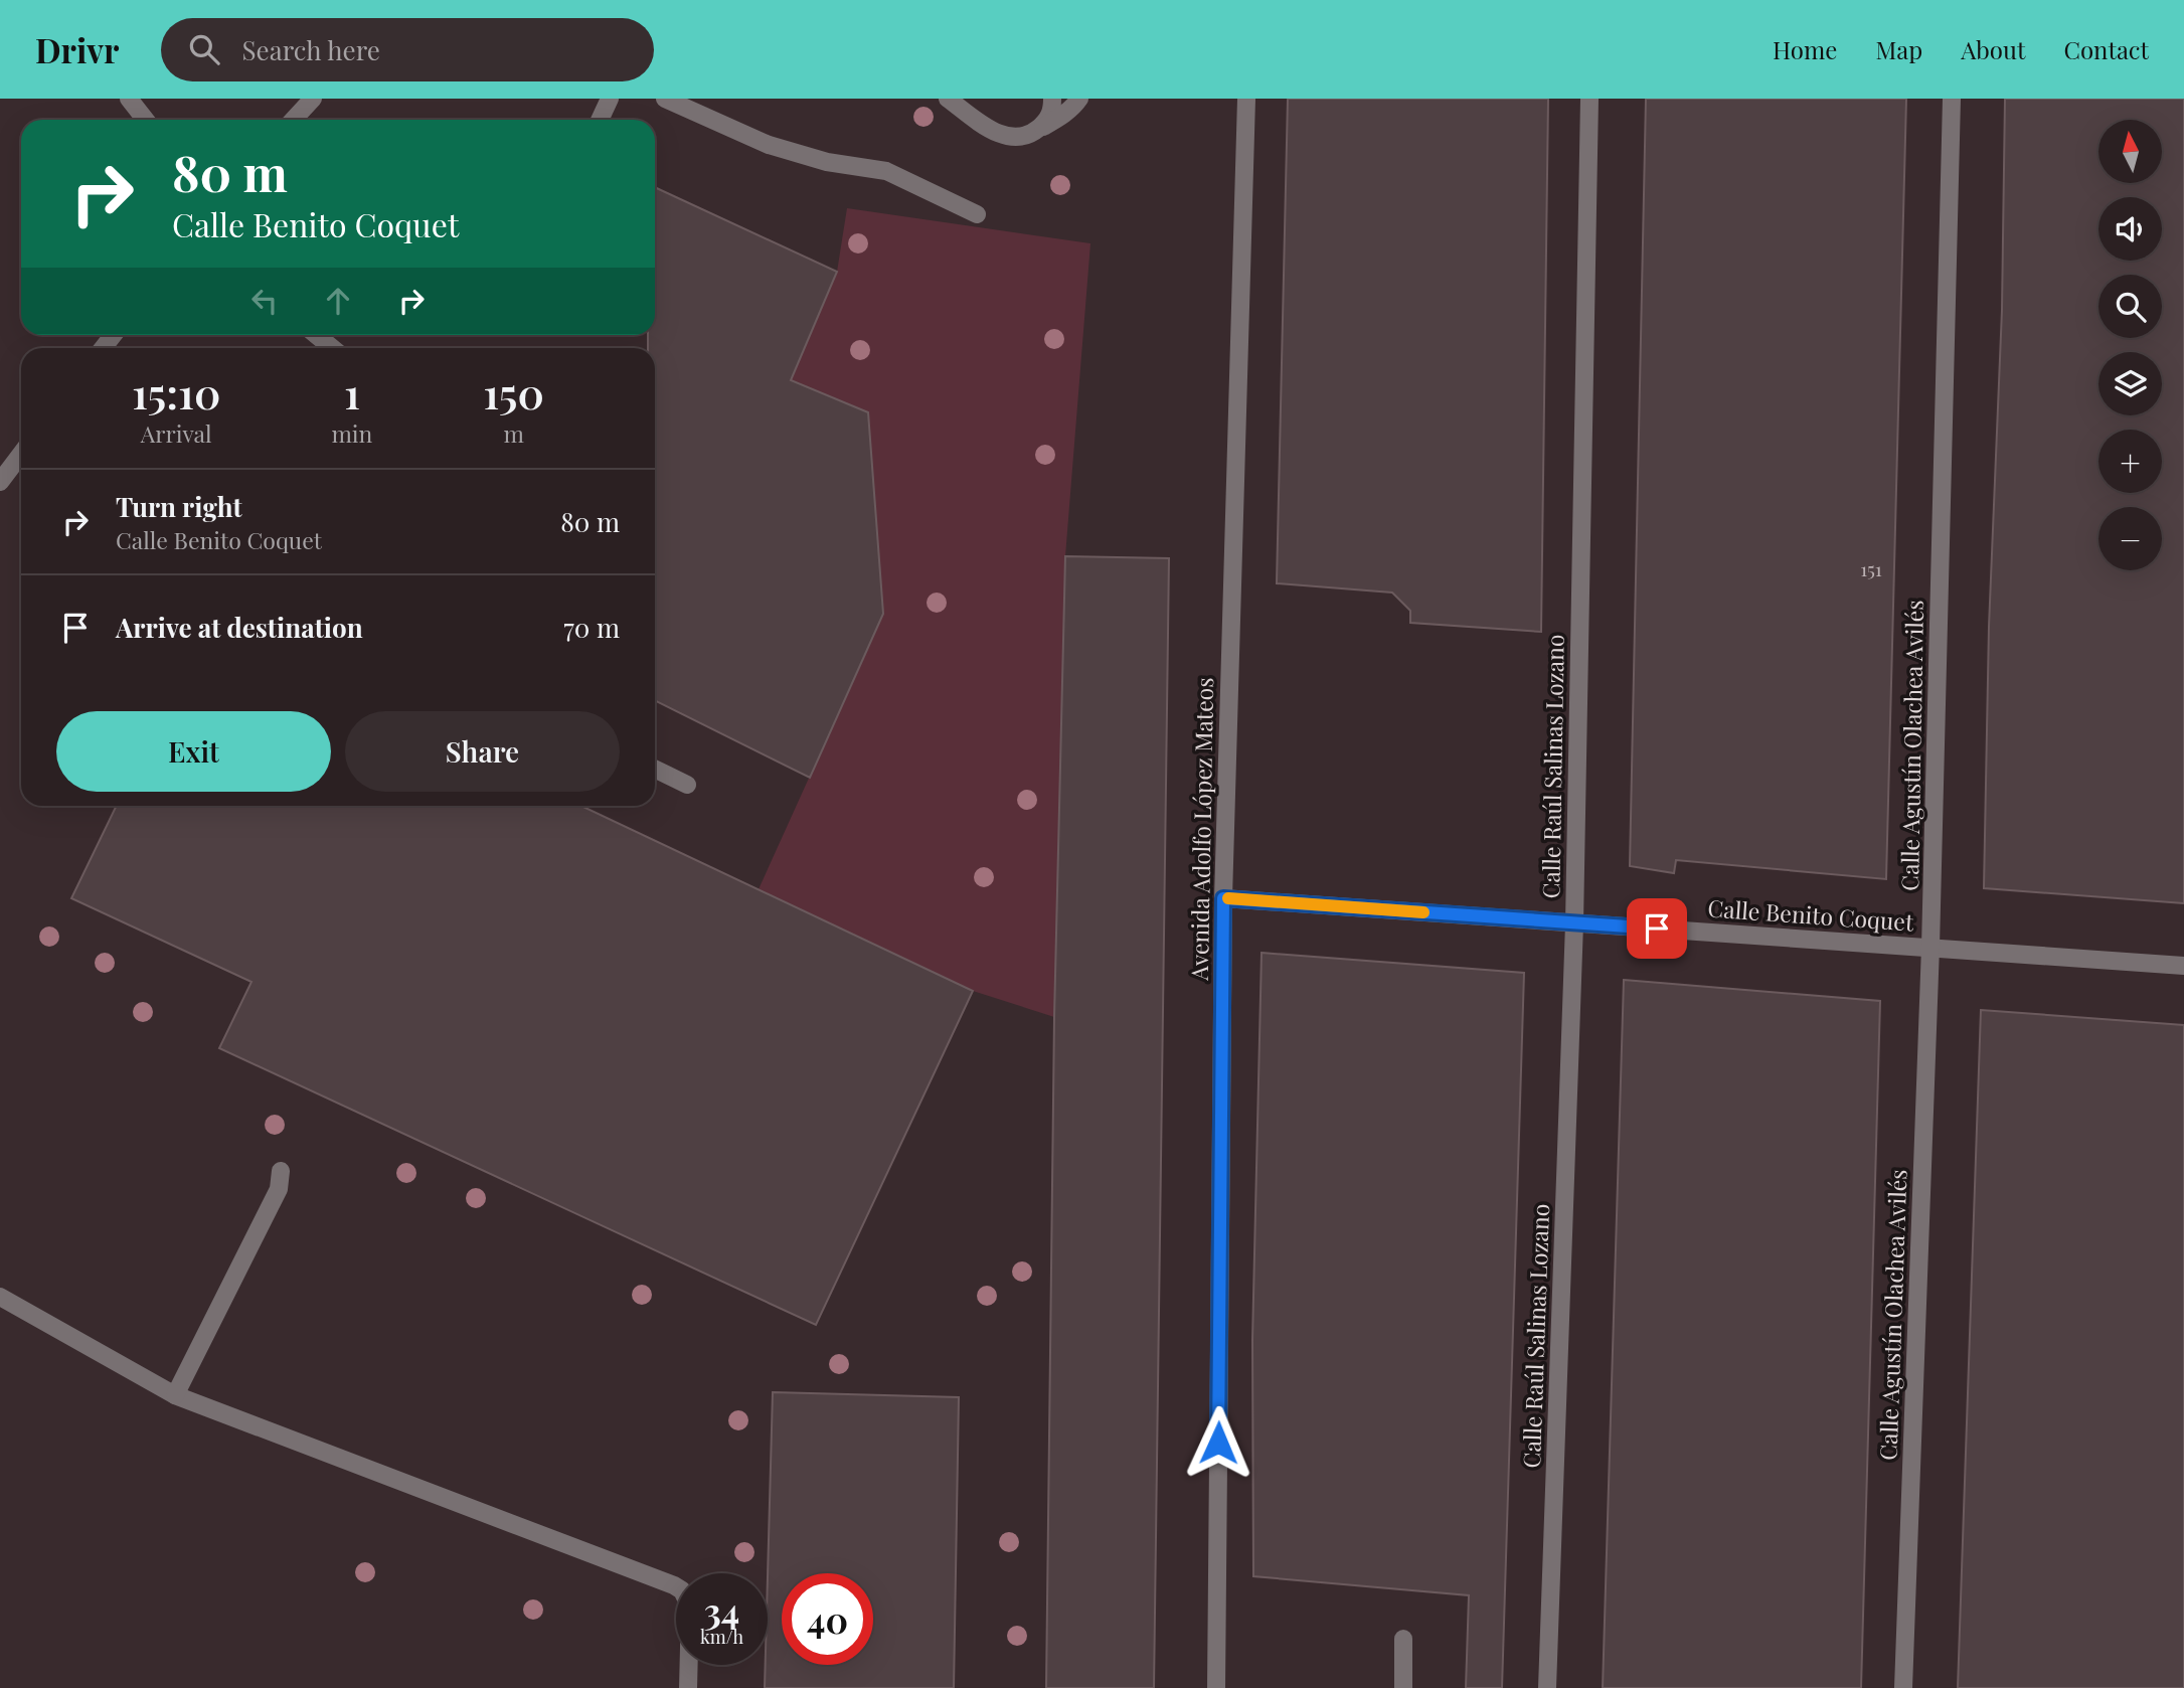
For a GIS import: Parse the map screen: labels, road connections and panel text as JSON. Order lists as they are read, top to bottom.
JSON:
{
  "streets": {
    "street": [
      "Calle Agustín Olachea Avilés",
      "Calle Raúl Salinas Lozano",
      "Avenida Adolfo López Mateos",
      "Calle Benito Coquet"
    ]
  },
  "crossings": [
    ["Calle Agustín Olachea Avilés", "Calle Benito Coquet"],
    ["Calle Raúl Salinas Lozano", "Calle Benito Coquet"],
    ["Avenida Adolfo López Mateos", "Calle Benito Coquet"]
  ],
  "house_numbers": ["151"],
  "north": "top",
  "page": {
    "header": "Drivr",
    "search": "Search here",
    "nav": [
      "Home",
      "Map",
      "About",
      "Contact"
    ],
    "map_buttons": ["+", "−"],
    "turn": ["80 m", "Calle Benito Coquet"],
    "eta": [
      "15:10",
      "Arrival",
      "1",
      "min",
      "150",
      "m"
    ],
    "list": [
      {
        "name": "Turn right",
        "note": "Calle Benito Coquet",
        "value": "80 m"
      },
      {
        "name": "Arrive at destination",
        "value": "70 m"
      }
    ],
    "buttons": ["Exit", "Share"],
    "speed": "34 km/h",
    "limit": "40"
  }
}
